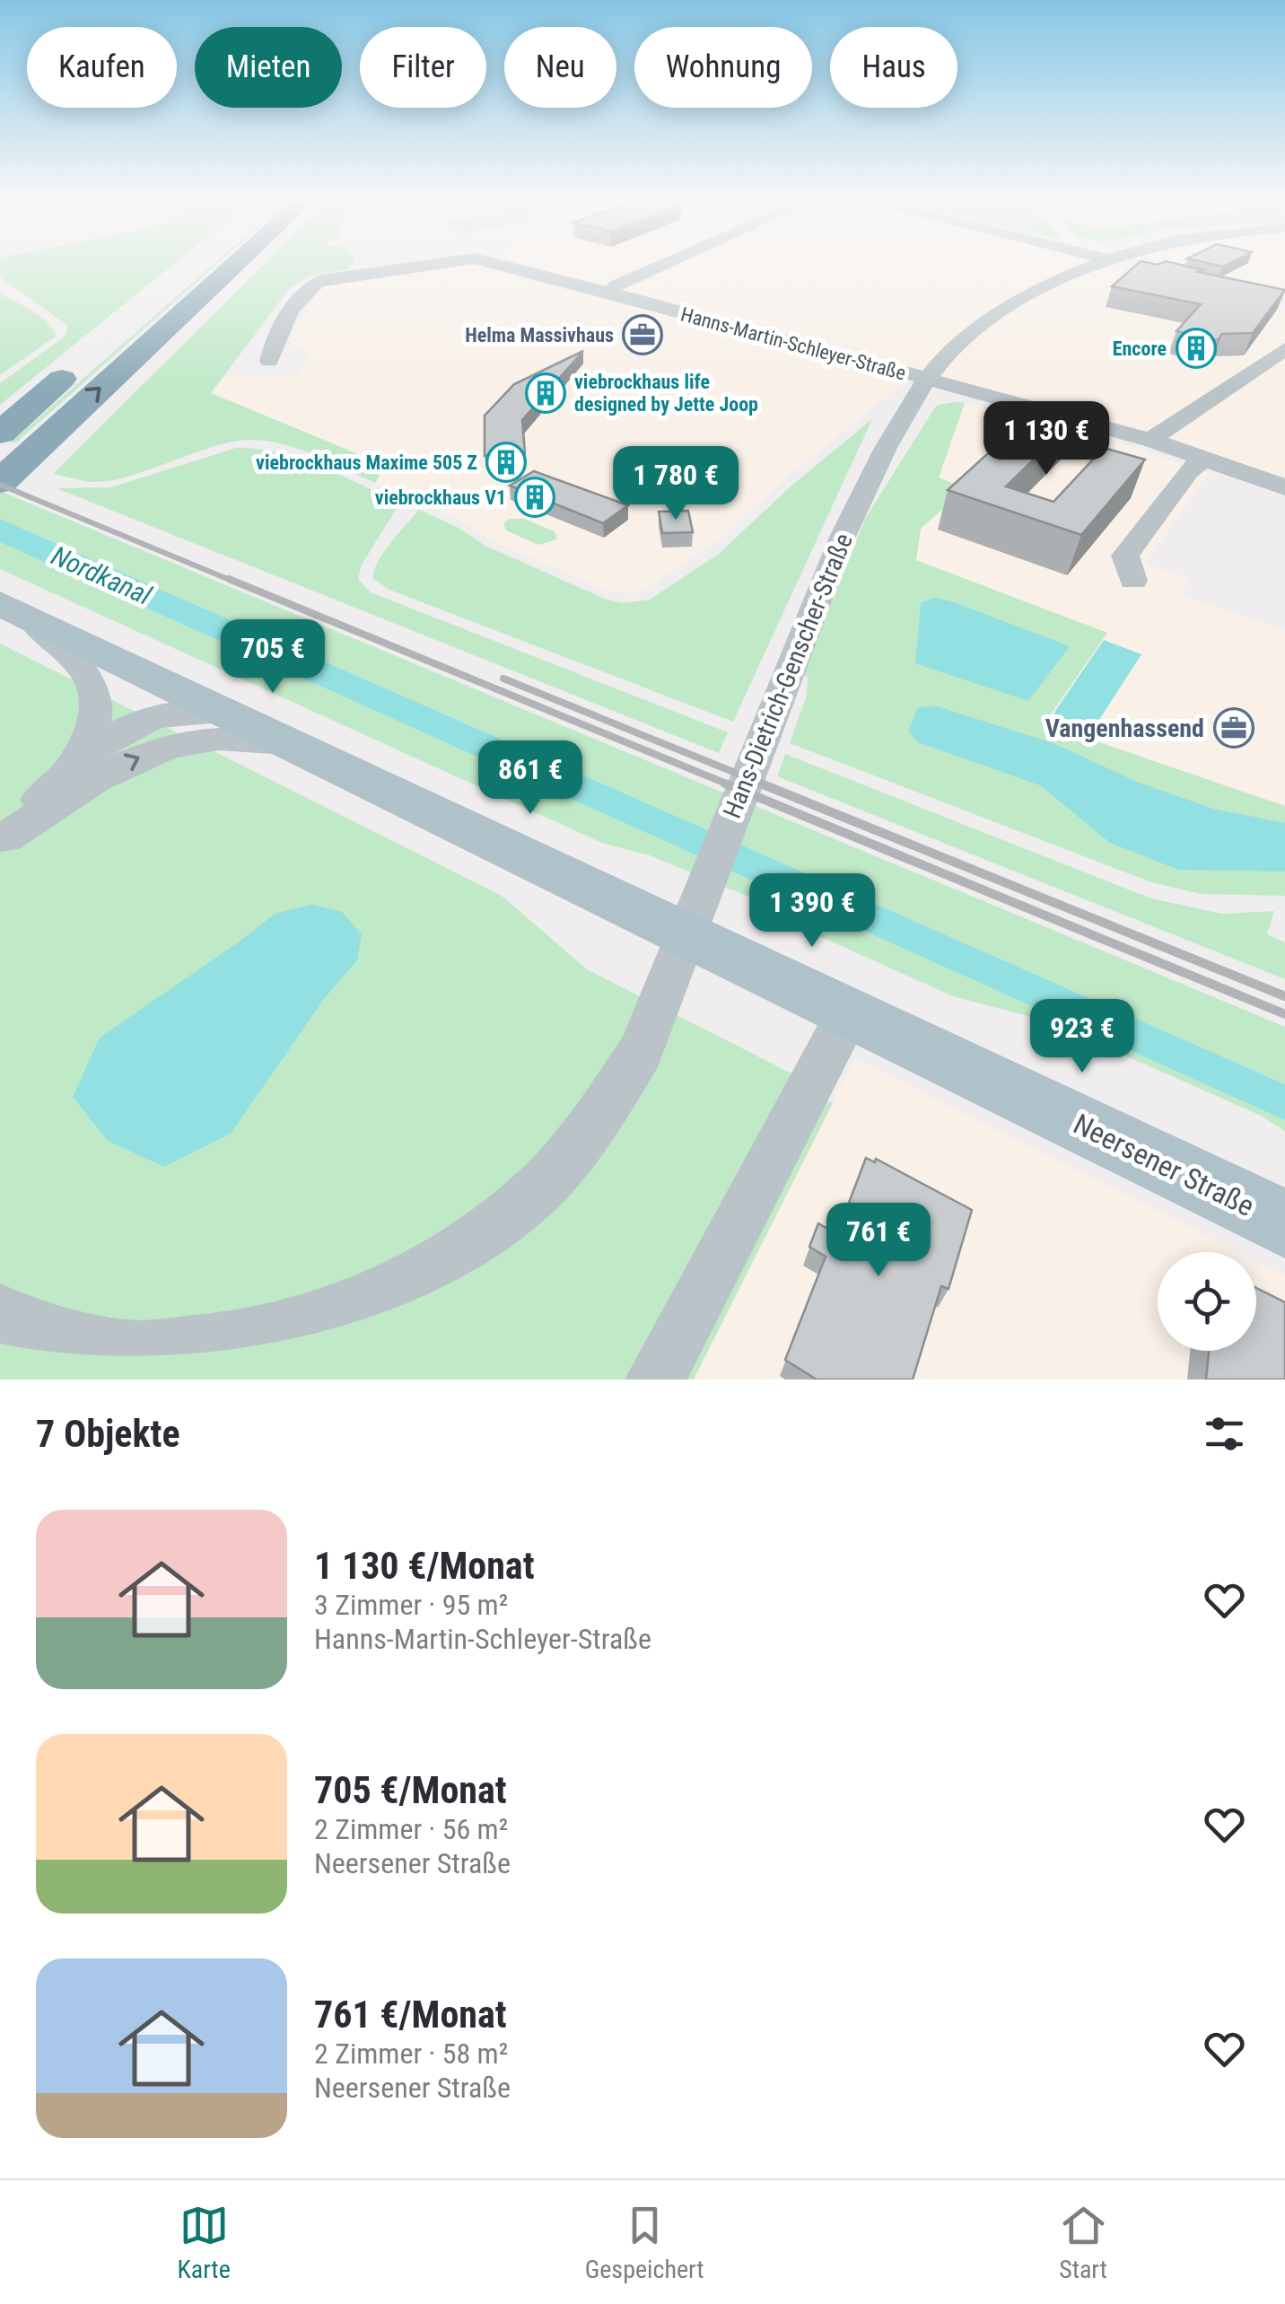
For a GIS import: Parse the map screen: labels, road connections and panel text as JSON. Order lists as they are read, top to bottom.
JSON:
{
  "streets": {
    "main road": ["Neersener Straße"],
    "street": ["Hanns-Martin-Schleyer-Straße", "Hans-Dietrich-Genscher-Straße"]
  },
  "crossings": [
    ["Hanns-Martin-Schleyer-Straße", "Hans-Dietrich-Genscher-Straße"]
  ],
  "water": ["Nordkanal"],
  "places": {
    "office": ["Helma Massivhaus", "Vangenhassend"],
    "building": [
      "Encore",
      "viebrockhaus life designed by Jette Joop",
      "viebrockhaus Maxime 505 Z",
      "viebrockhaus V1"
    ]
  },
  "page": {
    "chip": [
      "Kaufen",
      "Mieten",
      "Filter",
      "Neu",
      "Wohnung",
      "Haus"
    ],
    "price": [
      "1 130 €",
      "1 780 €",
      "705 €",
      "861 €",
      "1 390 €",
      "923 €",
      "761 €"
    ],
    "heading": "7 Objekte",
    "list": [
      {
        "name": "1 130 €/Monat",
        "note": "3 Zimmer · 95 m² · Hanns-Martin-Schleyer-Straße"
      },
      {
        "name": "705 €/Monat",
        "note": "2 Zimmer · 56 m² · Neersener Straße"
      },
      {
        "name": "761 €/Monat",
        "note": "2 Zimmer · 58 m² · Neersener Straße"
      }
    ],
    "tabs": ["Karte", "Gespeichert", "Start"]
  }
}
